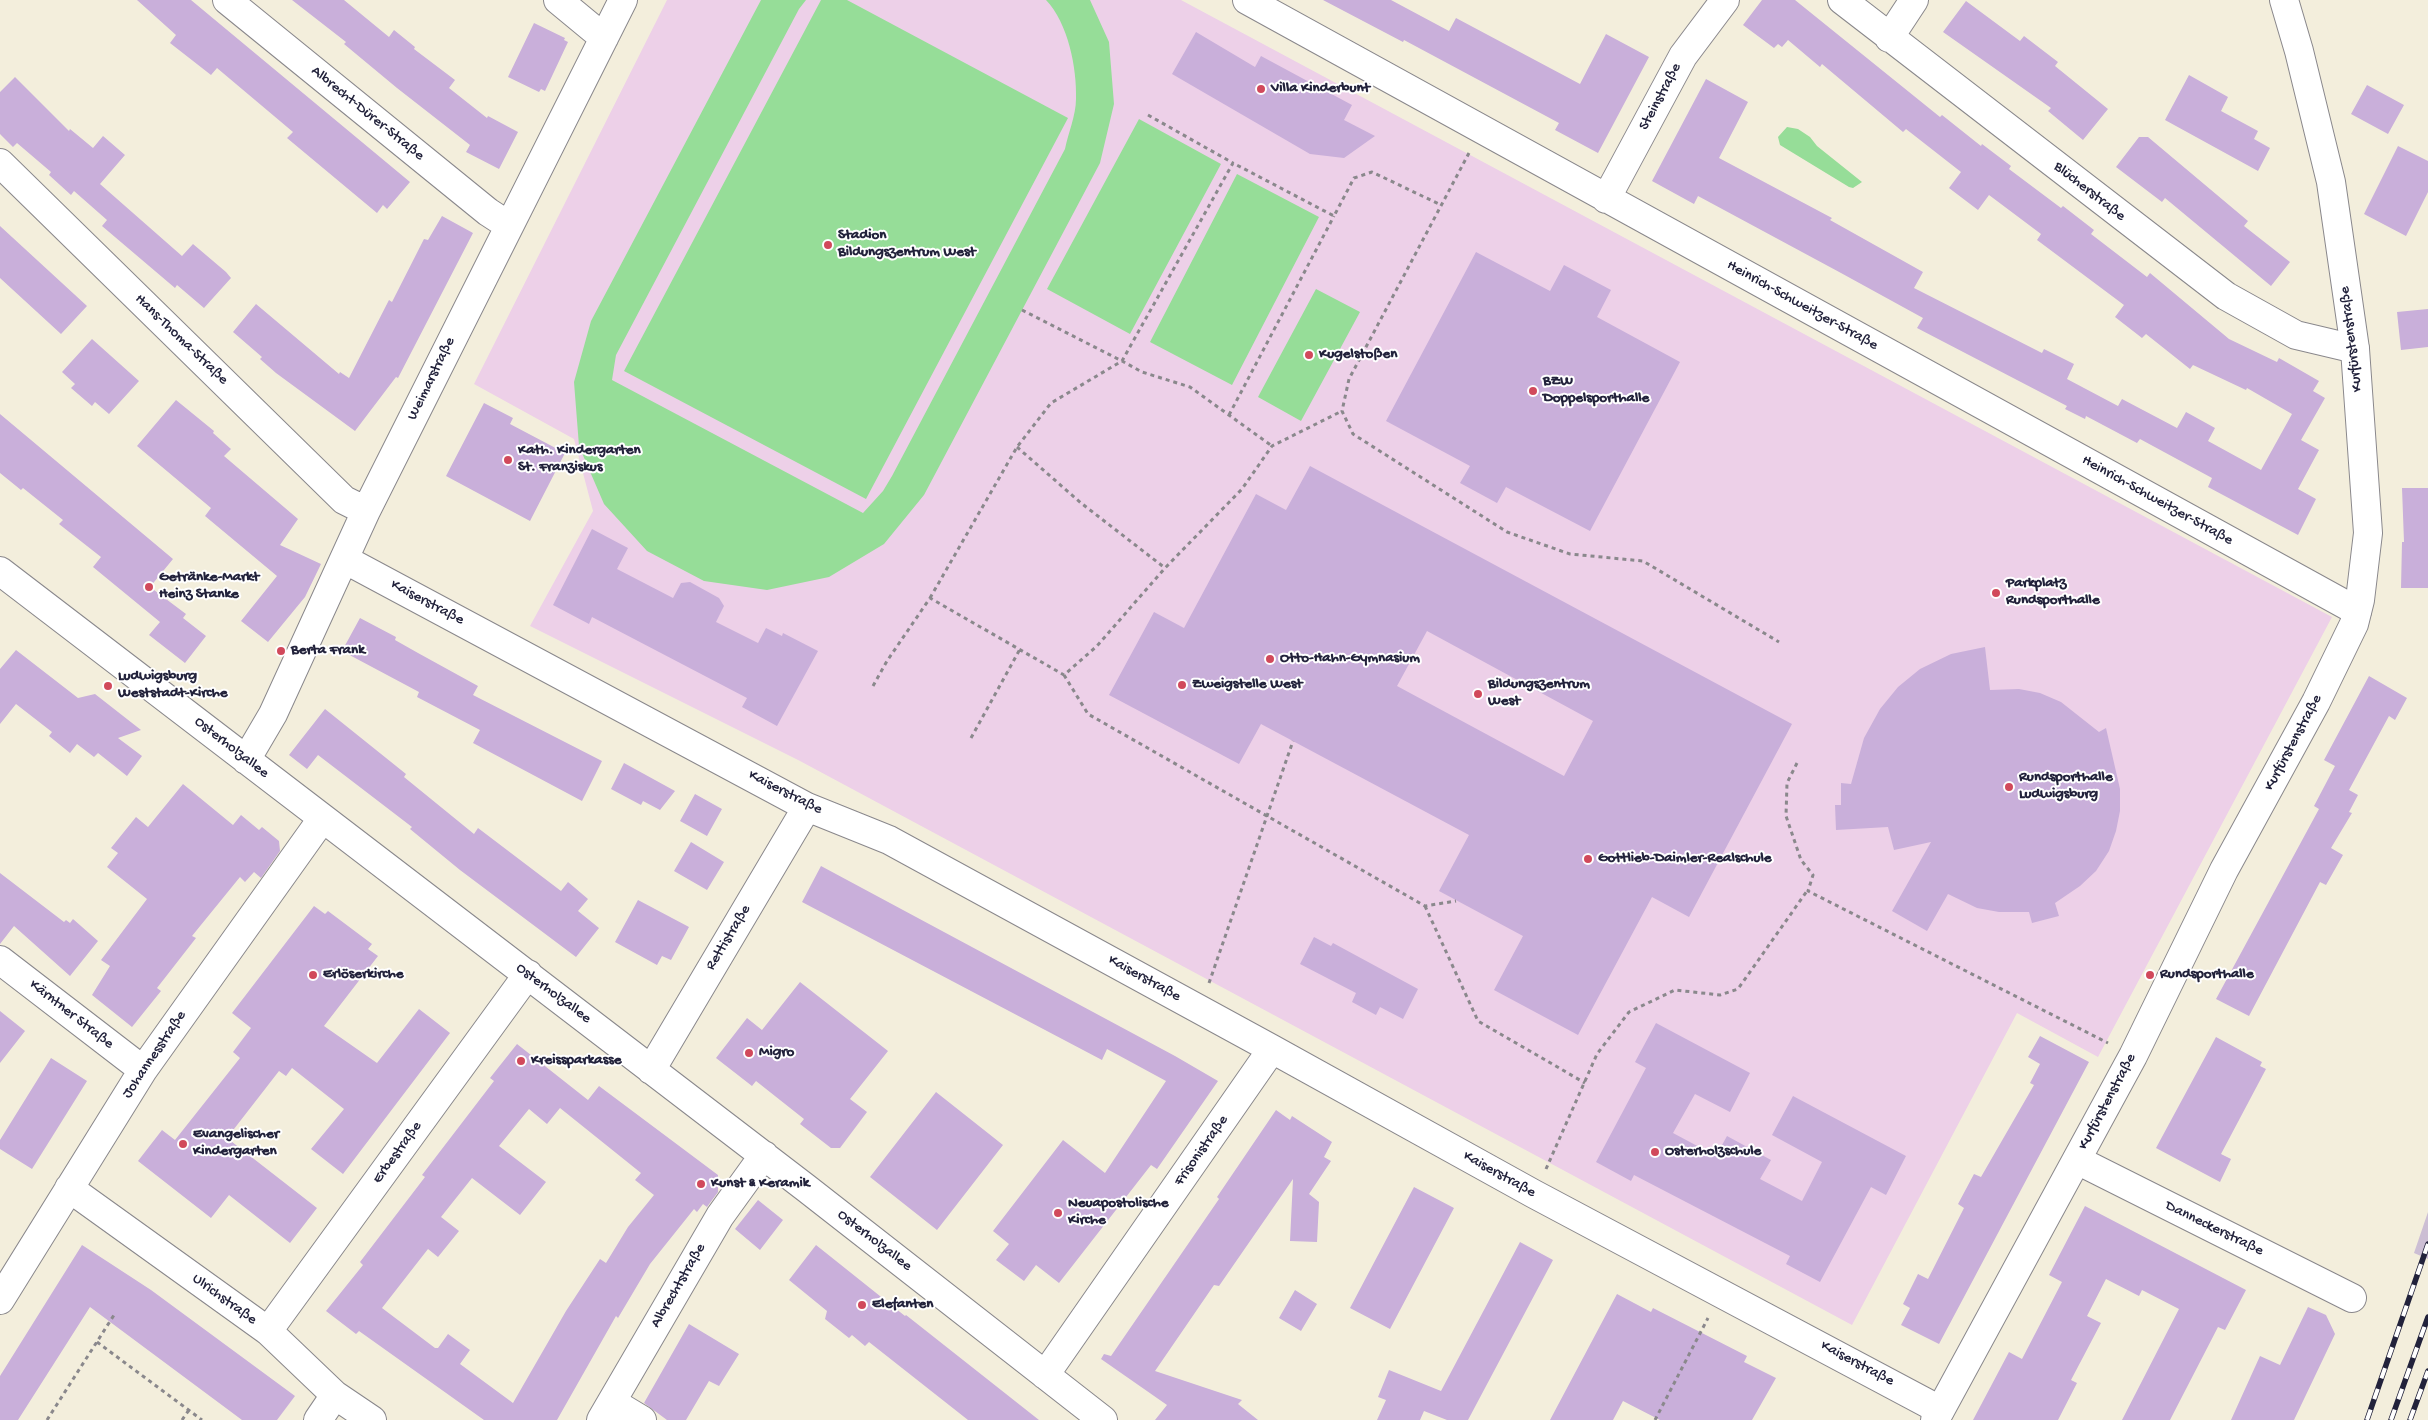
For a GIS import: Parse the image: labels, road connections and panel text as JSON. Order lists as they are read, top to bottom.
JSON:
{
  "streets": {
    "street": [
      "Steinstraße",
      "Albrecht-Dürer-Straße",
      "Blücherstraße",
      "Heinrich-Schweitzer-Straße",
      "Kurfürstenstraße",
      "Hans-Thoma-Straße",
      "Weimarstraße",
      "Kaiserstraße",
      "Osterholzallee",
      "Rettistraße",
      "Kärntner Straße",
      "Johannesstraße",
      "Frisonistraße",
      "Erbestraße",
      "Danneckerstraße",
      "Albrechtstraße",
      "Ulrichstraße"
    ]
  },
  "crossings": [
    ["Steinstraße", "Heinrich-Schweitzer-Straße"],
    ["Albrecht-Dürer-Straße", "Weimarstraße"],
    ["Blücherstraße", "Kurfürstenstraße"],
    ["Heinrich-Schweitzer-Straße", "Kurfürstenstraße"],
    ["Kurfürstenstraße", "Kaiserstraße"],
    ["Kurfürstenstraße", "Danneckerstraße"],
    ["Hans-Thoma-Straße", "Weimarstraße"],
    ["Weimarstraße", "Kaiserstraße"],
    ["Weimarstraße", "Osterholzallee"],
    ["Kaiserstraße", "Rettistraße"],
    ["Kaiserstraße", "Frisonistraße"],
    ["Osterholzallee", "Rettistraße"],
    ["Osterholzallee", "Johannesstraße"],
    ["Osterholzallee", "Frisonistraße"],
    ["Osterholzallee", "Erbestraße"],
    ["Osterholzallee", "Albrechtstraße"],
    ["Kärntner Straße", "Johannesstraße"],
    ["Johannesstraße", "Ulrichstraße"],
    ["Erbestraße", "Ulrichstraße"]
  ],
  "places": [
    "Villa Kinderbunt",
    "Stadion Bildungszentrum West",
    "Kugelstoßen",
    "BZW Doppelsporthalle",
    "Kath. Kindergarten St. Franziskus",
    "Getränke-Markt Heinz Stanke",
    "Parkplatz Rundsporthalle",
    "Berta Frank",
    "Otto-Hahn-Gymnasium",
    "Zweigstelle West",
    "Ludwigsburg Weststadt-Kirche",
    "Bildungszentrum West",
    "Rundsporthalle Ludwigsburg",
    "Gottlieb-Daimler-Realschule",
    "Erlöserkirche",
    "Rundsporthalle",
    "Migro",
    "Kreissparkasse",
    "Evangelischer Kindergarten",
    "Osterholzschule",
    "Kunst & Keramik",
    "Neuapostolische Kirche",
    "Elefanten"
  ]
}
